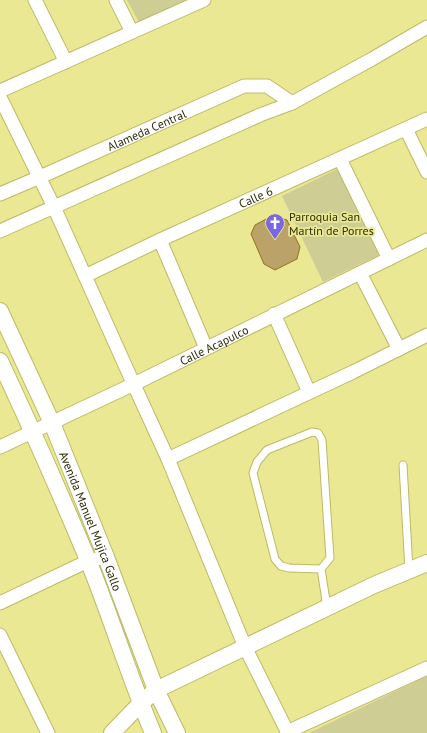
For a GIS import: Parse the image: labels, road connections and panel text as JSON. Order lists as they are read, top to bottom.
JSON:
{
  "streets": {
    "street": [
      "Alameda Central",
      "Calle 6",
      "Calle Acapulco",
      "Avenida Manuel Mujica Gallo"
    ]
  },
  "crossings": [
    ["Calle Acapulco", "Avenida Manuel Mujica Gallo"]
  ],
  "places": {
    "church": ["Parroquia San Martín de Porres"]
  }
}
